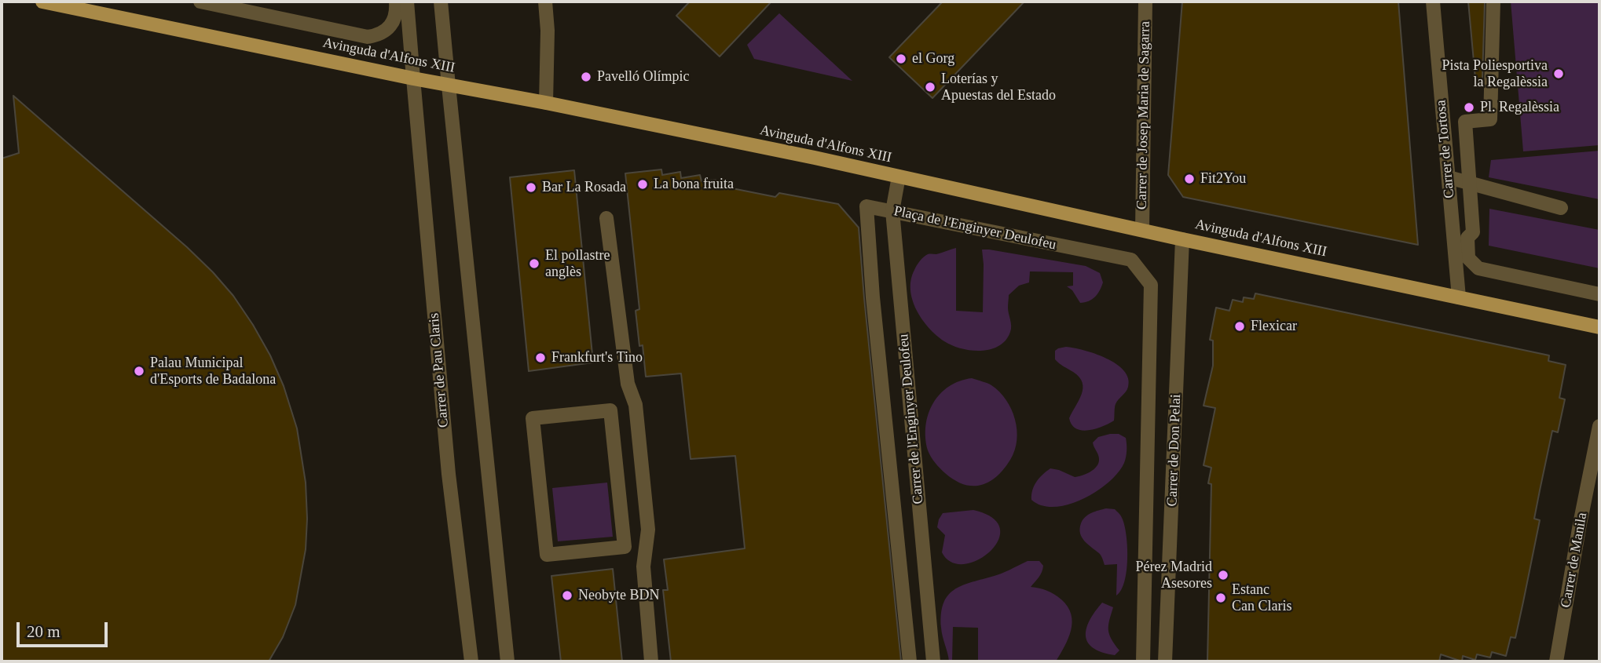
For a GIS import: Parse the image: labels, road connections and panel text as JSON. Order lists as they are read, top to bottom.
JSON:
{
  "streets": {
    "main road": ["Avinguda d'Alfons XIII"],
    "street": [
      "Carrer de Josep Maria de Sagarra",
      "Carrer de Tortosa",
      "Plaça de l'Enginyer Deulofeu",
      "Carrer de Pau Claris",
      "Carrer de l'Enginyer Deulofeu",
      "Carrer de Don Pelai",
      "Carrer de Manila"
    ]
  },
  "crossings": [
    ["Avinguda d'Alfons XIII", "Carrer de Josep Maria de Sagarra"],
    ["Avinguda d'Alfons XIII", "Carrer de Tortosa"],
    ["Avinguda d'Alfons XIII", "Carrer de Pau Claris"],
    ["Avinguda d'Alfons XIII", "Carrer de l'Enginyer Deulofeu"],
    ["Avinguda d'Alfons XIII", "Carrer de Don Pelai"],
    ["Plaça de l'Enginyer Deulofeu", "Carrer de l'Enginyer Deulofeu"]
  ],
  "places": [
    "el Gorg",
    "Pista Poliesportiva la Regalèssia",
    "Pavelló Olímpic",
    "Loterías y Apuestas del Estado",
    "Pl. Regalèssia",
    "Fit2You",
    "La bona fruita",
    "Bar La Rosada",
    "El pollastre anglès",
    "Flexicar",
    "Frankfurt's Tino",
    "Palau Municipal d'Esports de Badalona",
    "Pérez Madrid Asesores",
    "Neobyte BDN",
    "Estanc Can Claris"
  ],
  "scale_bar": "20 m"
}
